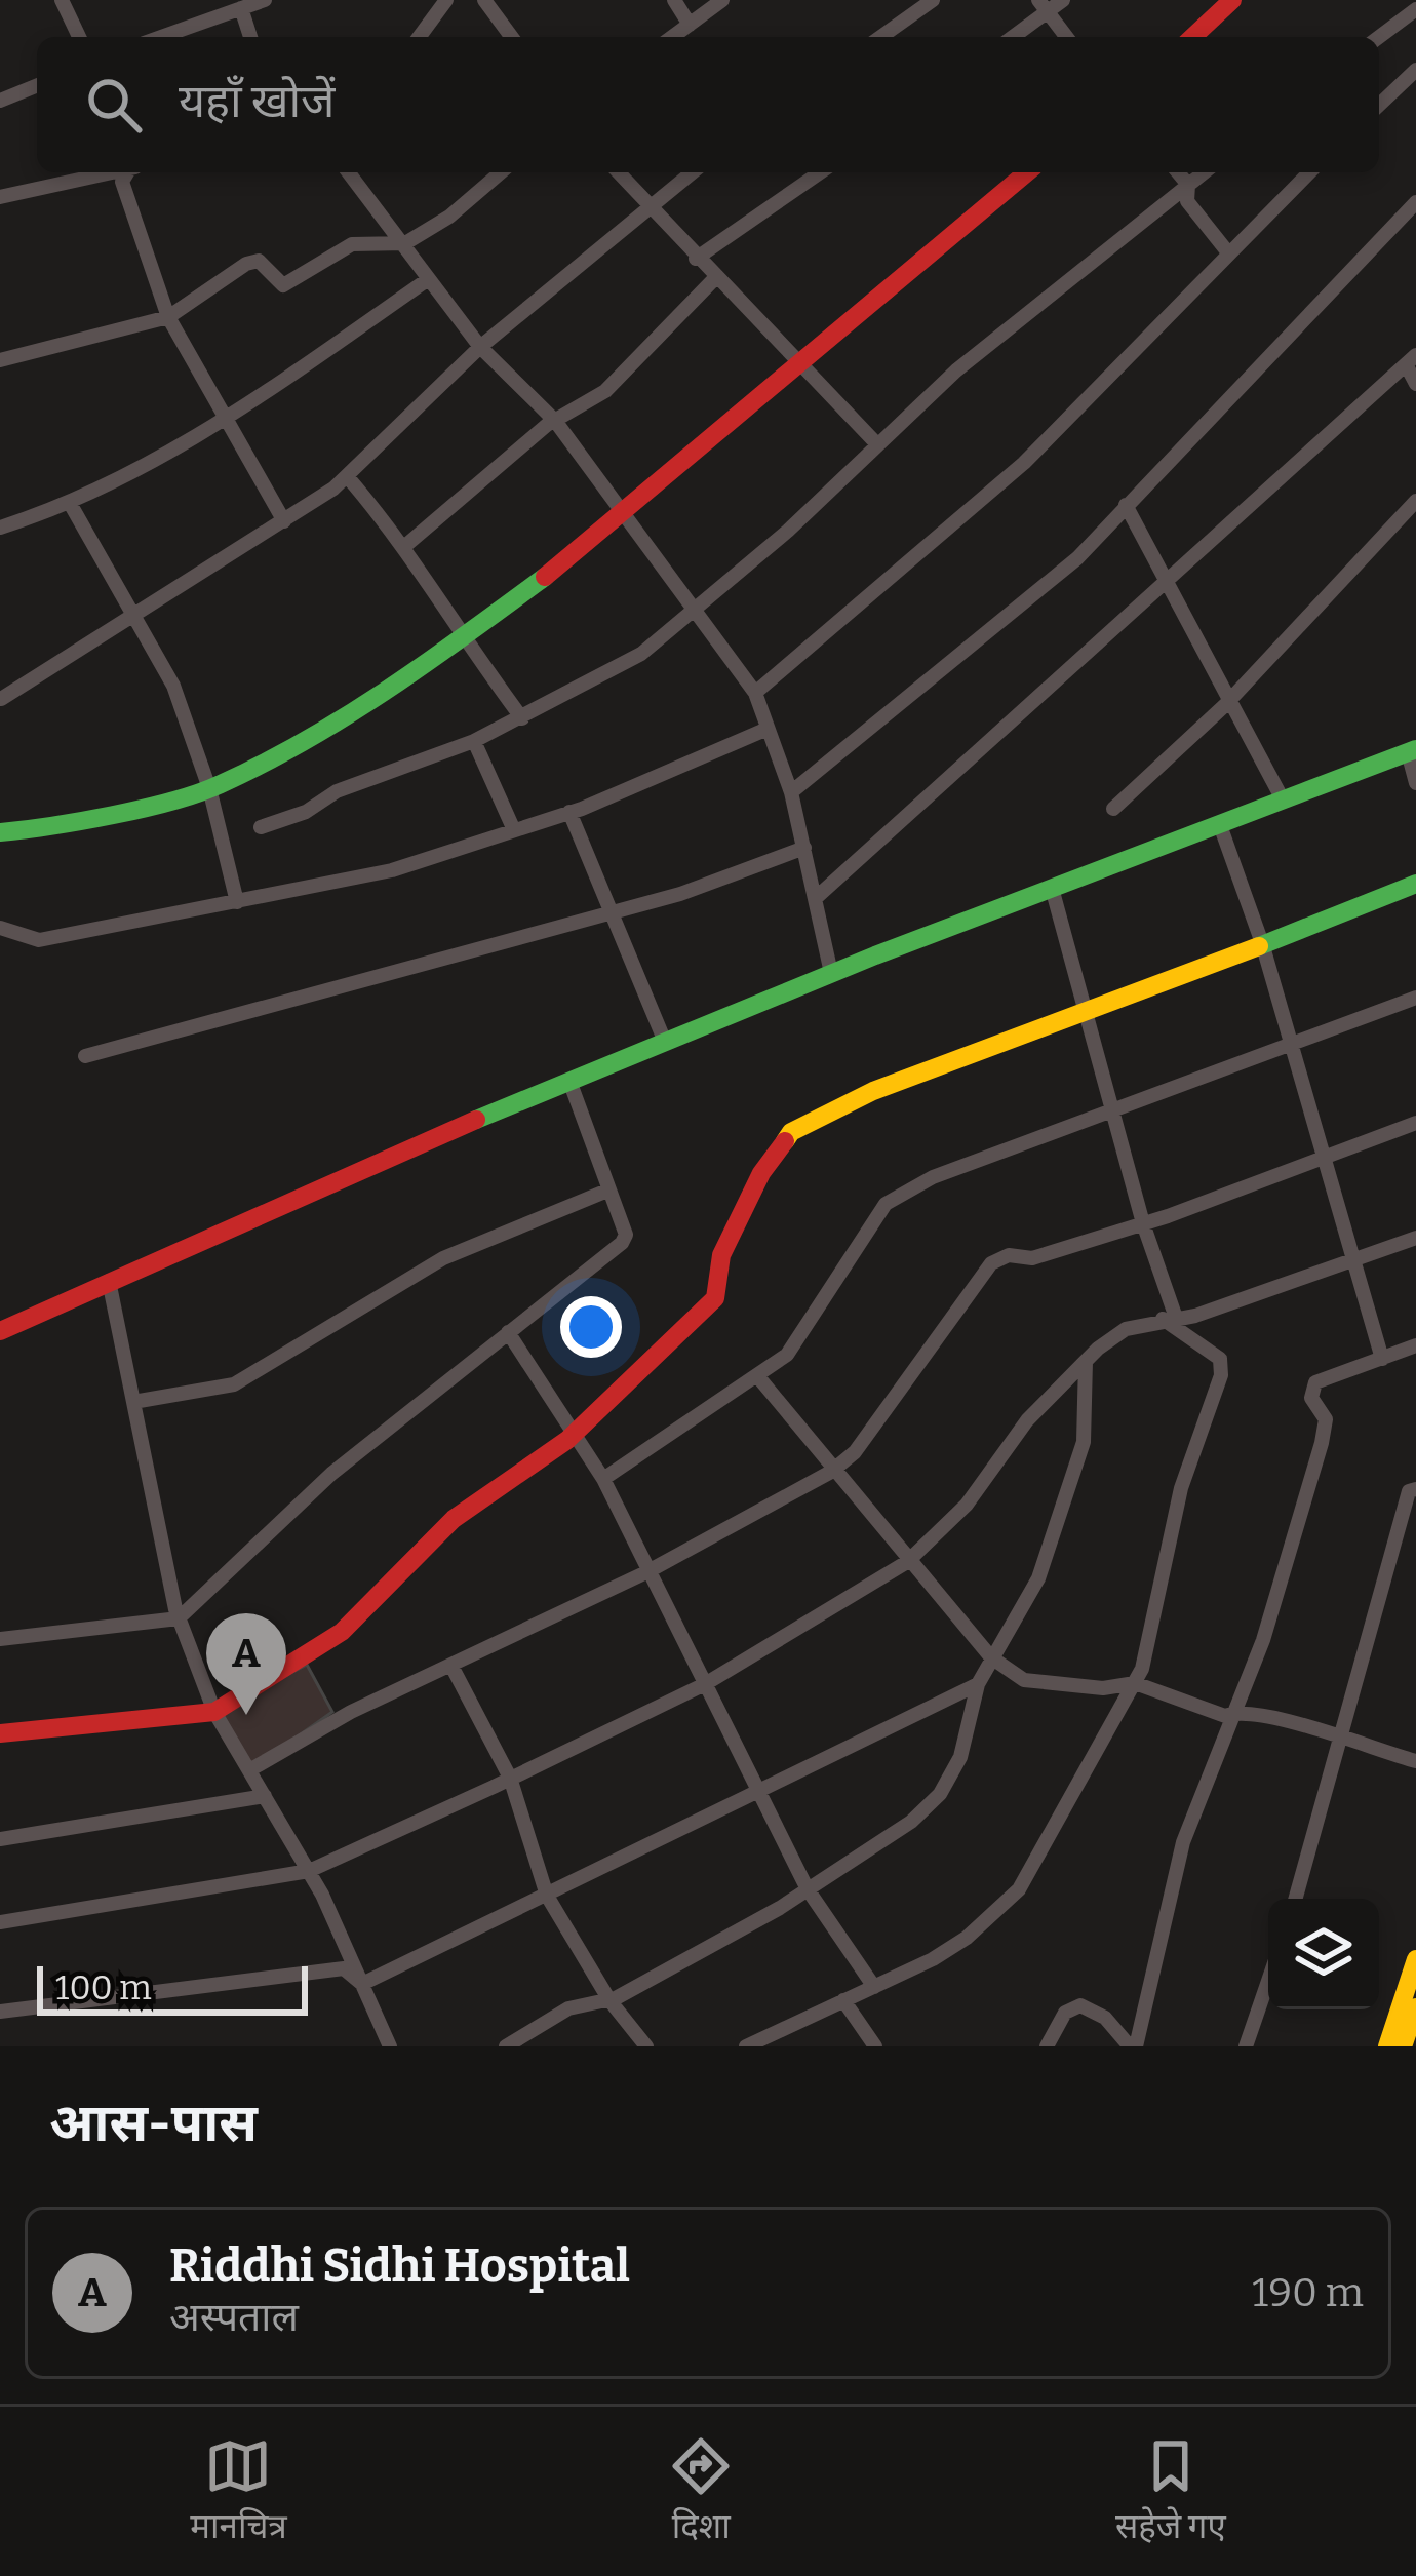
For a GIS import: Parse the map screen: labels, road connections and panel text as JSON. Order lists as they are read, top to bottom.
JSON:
{
  "scale_bar": "100 m",
  "page": {
    "search": "यहाँ खोजें",
    "pins": "A",
    "scale": "100 m",
    "heading": "आस-पास",
    "list": [
      {
        "mark": "A",
        "name": "Riddhi Sidhi Hospital",
        "note": "अस्पताल",
        "value": "190 m"
      }
    ],
    "nav": ["मानचित्र", "दिशा", "सहेजे गए"]
  }
}
